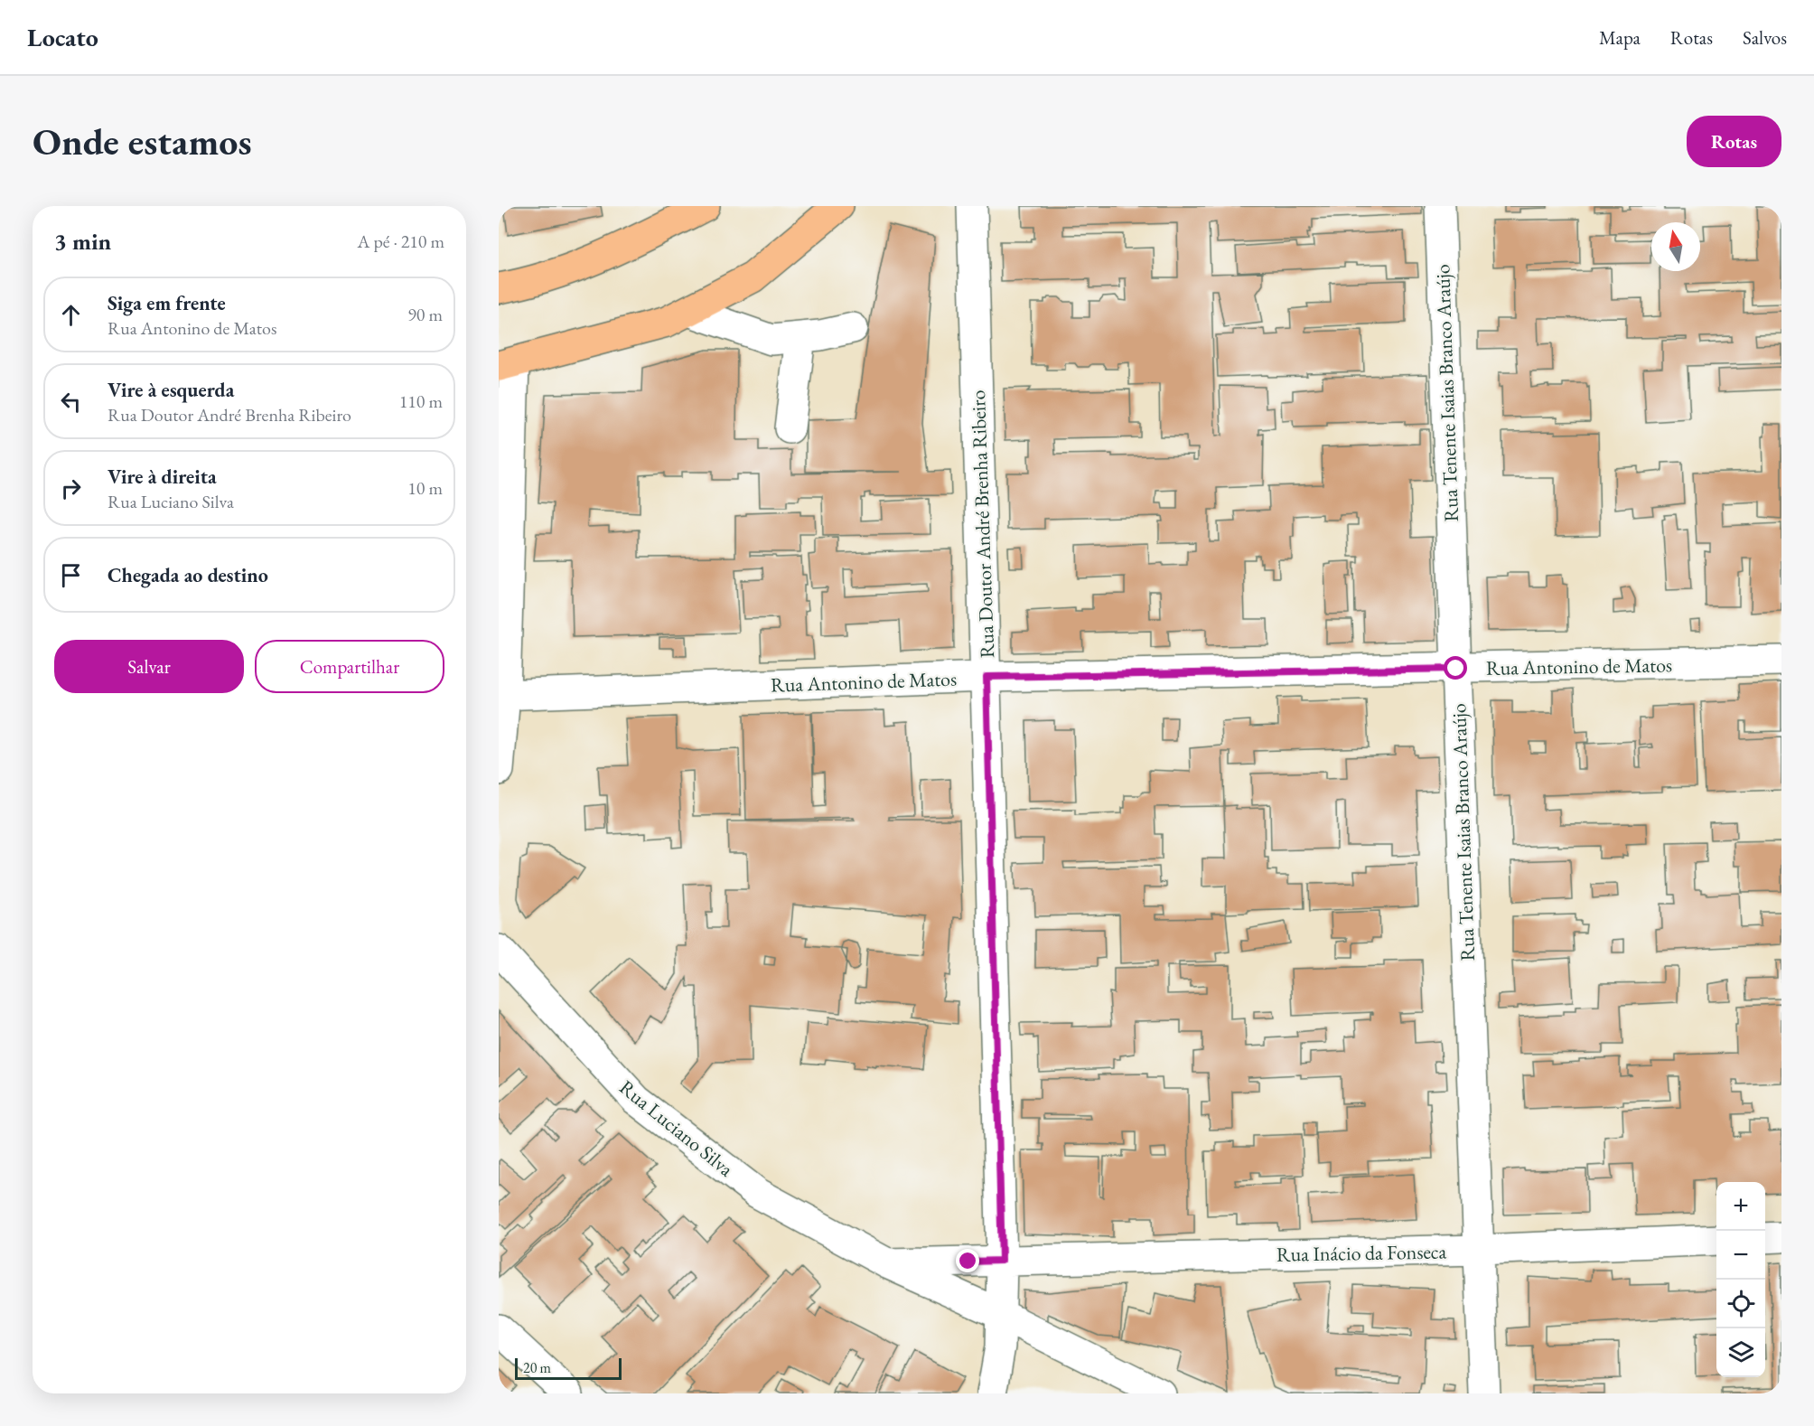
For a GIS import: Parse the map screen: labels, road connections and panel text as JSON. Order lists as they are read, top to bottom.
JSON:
{
  "streets": {
    "street": [
      "Rua Tenente Isaias Branco Araújo",
      "Rua Doutor André Brenha Ribeiro",
      "Rua Antonino de Matos",
      "Rua Luciano Silva",
      "Rua Inácio da Fonseca"
    ]
  },
  "crossings": [
    ["Rua Tenente Isaias Branco Araújo", "Rua Antonino de Matos"],
    ["Rua Tenente Isaias Branco Araújo", "Rua Inácio da Fonseca"],
    ["Rua Doutor André Brenha Ribeiro", "Rua Antonino de Matos"],
    ["Rua Doutor André Brenha Ribeiro", "Rua Luciano Silva"],
    ["Rua Doutor André Brenha Ribeiro", "Rua Inácio da Fonseca"],
    ["Rua Luciano Silva", "Rua Inácio da Fonseca"]
  ],
  "scale_bar": "20 m",
  "north": "top",
  "page": {
    "header": "Locato",
    "nav": ["Mapa", "Rotas", "Salvos"],
    "buttons": [
      "Rotas",
      ["Salvar", "Compartilhar"]
    ],
    "title": "Onde estamos",
    "heading": ["3 min", "A pé · 210 m"],
    "list": [
      ["Siga em frente", "Rua Antonino de Matos", "90 m"],
      ["Vire à esquerda", "Rua Doutor André Brenha Ribeiro", "110 m"],
      ["Vire à direita", "Rua Luciano Silva", "10 m"],
      "Chegada ao destino"
    ],
    "map_buttons": ["+", "−"],
    "scale": "20 m"
  }
}
